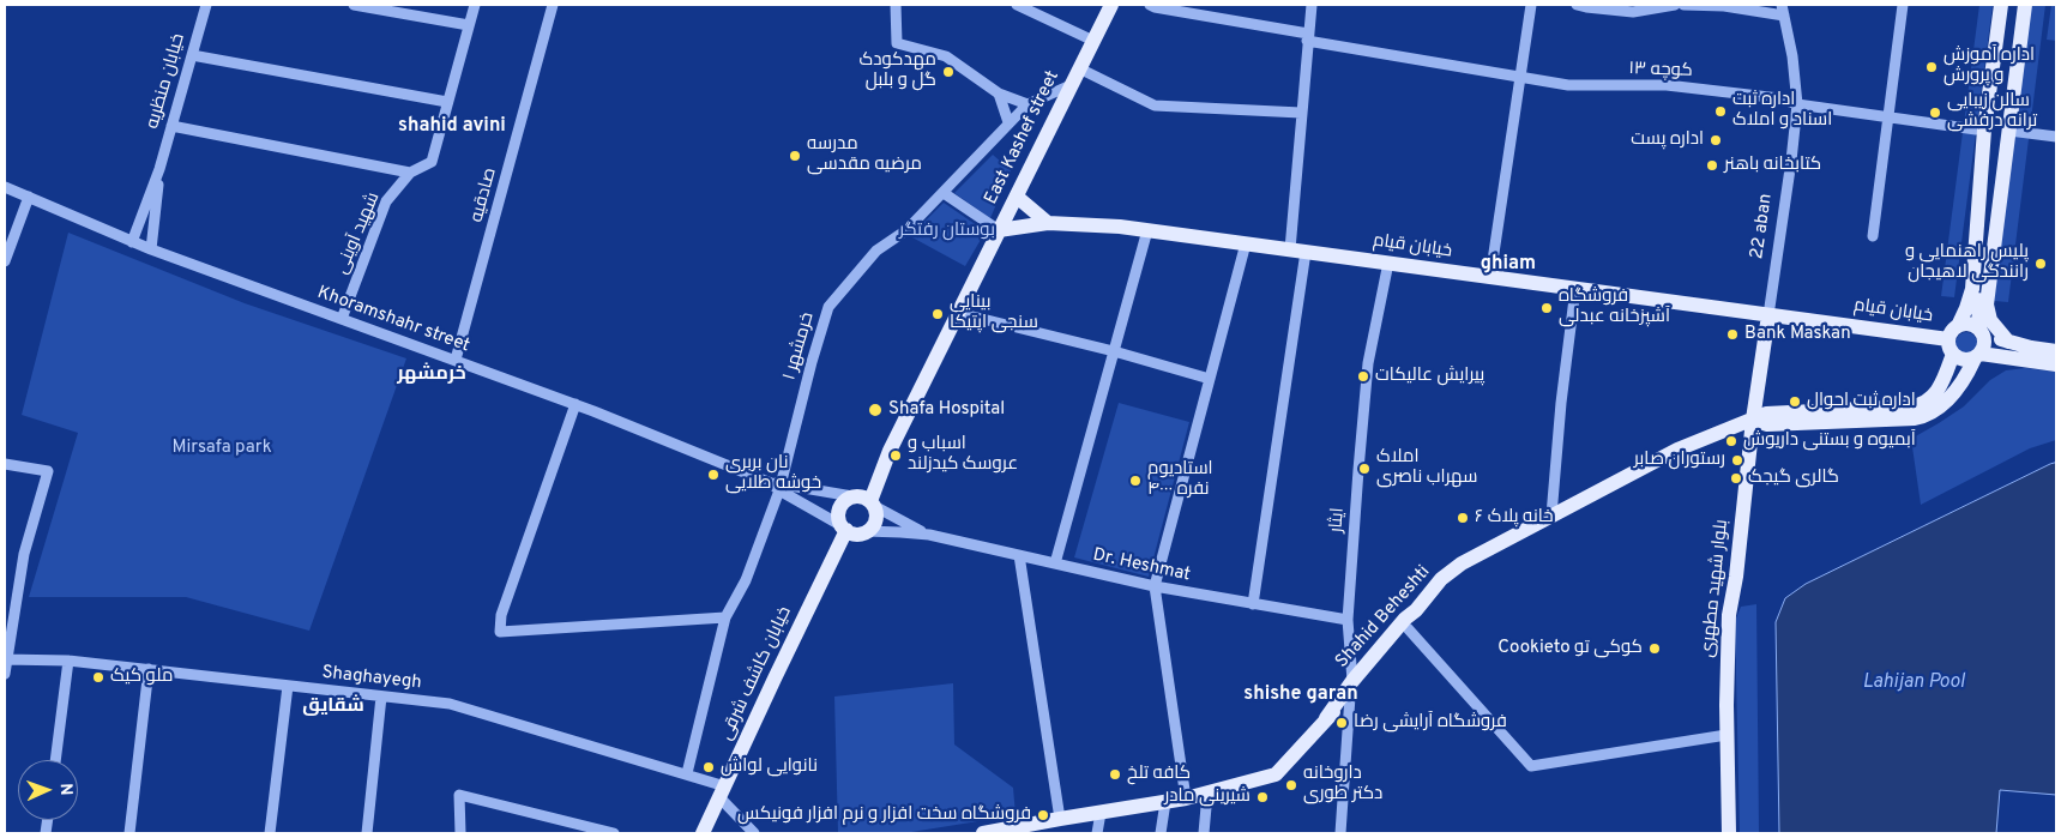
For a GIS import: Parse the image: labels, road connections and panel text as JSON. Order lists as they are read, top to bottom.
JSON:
{
  "streets": {
    "main road": [
      "East Kashef street",
      "22 aban",
      "خیابان قیام",
      "بلوار شهید مطهری",
      "Shahid Beheshti",
      "خیابان کاشف شرقی"
    ],
    "street": [
      "کوچه ۱۳",
      "خیابان منظریه",
      "صادقیه",
      "شهید آوینی",
      "Khoramshahr street",
      "خرمشهر ۱",
      "ایثار",
      "Dr. Heshmat",
      "Shaghayegh"
    ]
  },
  "crossings": [
    ["کوچه ۱۳", "22 aban"],
    ["East Kashef street", "خیابان قیام"],
    ["صادقیه", "Khoramshahr street"],
    ["22 aban", "خیابان قیام"],
    ["22 aban", "بلوار شهید مطهری"],
    ["22 aban", "Shahid Beheshti"],
    ["شهید آوینی", "Khoramshahr street"],
    ["خیابان قیام", "ایثار"],
    ["خیابان قیام", "Shahid Beheshti"],
    ["Khoramshahr street", "خرمشهر ۱"],
    ["خرمشهر ۱", "Shaghayegh"],
    ["ایثار", "Dr. Heshmat"],
    ["ایثار", "Shahid Beheshti"],
    ["بلوار شهید مطهری", "Shahid Beheshti"],
    ["خیابان کاشف شرقی", "Shaghayegh"]
  ],
  "districts": [
    "shahid avini",
    "ghiam",
    "خرمشهر",
    "shishe garan",
    "شقایق"
  ],
  "water": ["Lahijan Pool"],
  "parks": ["بوستان رفتگر", "Mirsafa park"],
  "places": [
    "اداره آموزش و پرورش",
    "مهدکودک گل و بلبل",
    "اداره ثبت اسناد و املاک",
    "سالن زیبایی ترانه درفشی",
    "اداره پست",
    "مدرسه مرضیه مقدسی",
    "کتابخانه باهنر",
    "پلیس راهنمایی و رانندگی لاهیجان",
    "فروشگاه آشپزخانه عبدلی",
    "بینایی سنجی اپتیکا",
    "Bank Maskan",
    "پیرایش عالیکات",
    "اداره ثبت احوال",
    "Shafa Hospital",
    "آبمیوه و بستنی داریوش",
    "اسباب و عروسک کیدزلند",
    "رستوران صابر",
    "املاک سهراب ناصری",
    "نان بربری خوشه طلایی",
    "گالری گیجک",
    "استادیوم ۴۰۰۰ نفره",
    "خانه پلاک ۶",
    "Cookieto کوکی تو",
    "ملو کیک",
    "فروشگاه آرایشی رضا",
    "نانوایی لواش",
    "کافه تلخ",
    "داروخانه دکتر طوری",
    "شیرینی مادر",
    "فروشگاه سخت افزار و نرم افزار فونیکس"
  ],
  "north": "right"
}
